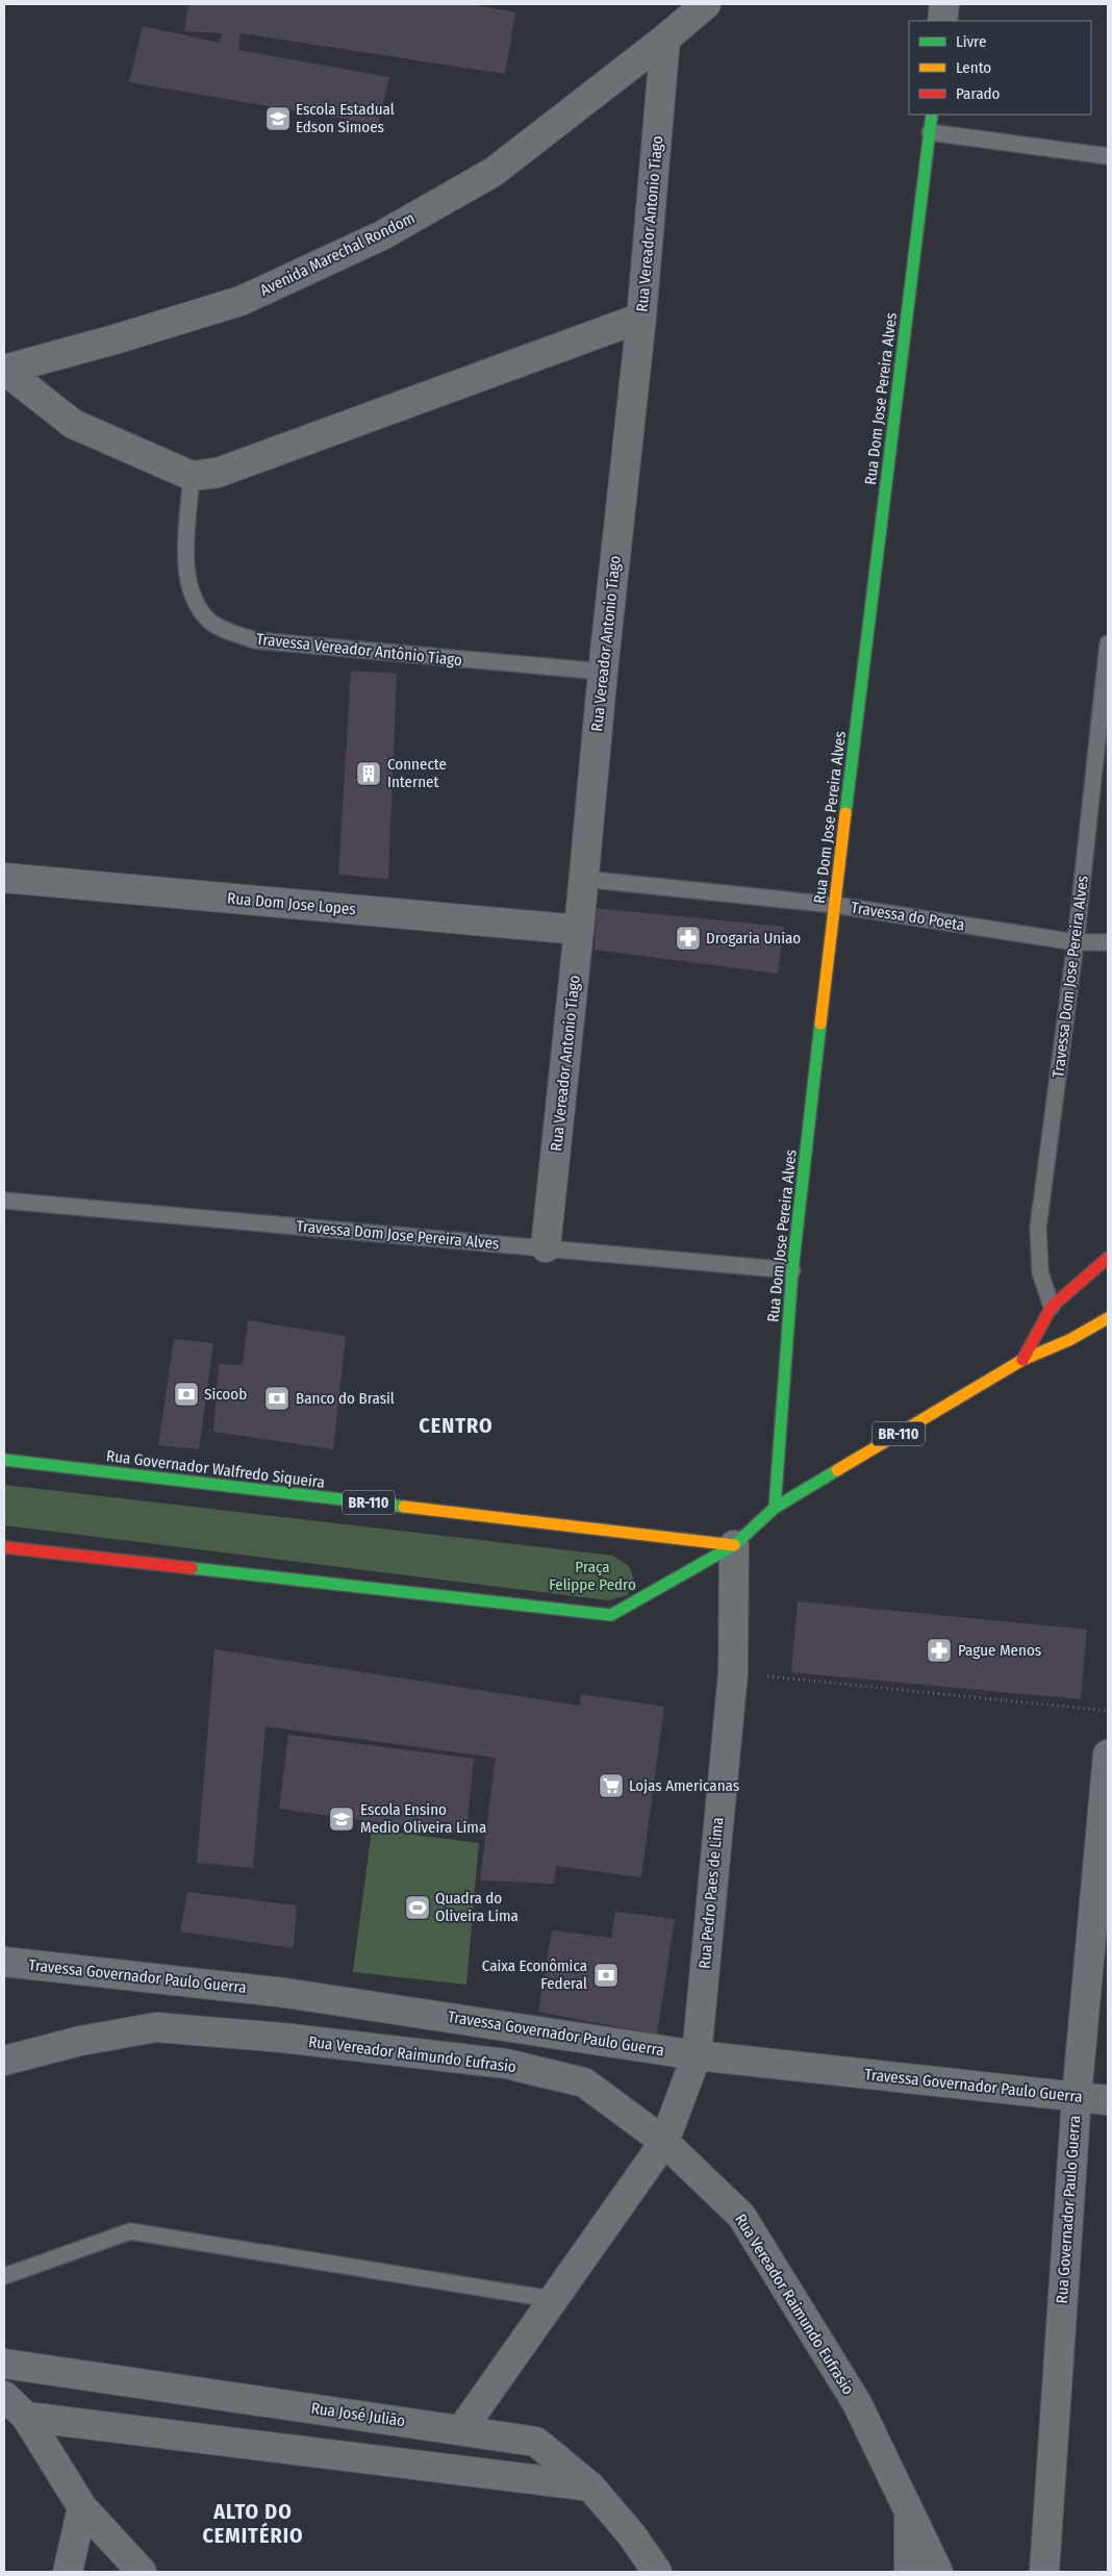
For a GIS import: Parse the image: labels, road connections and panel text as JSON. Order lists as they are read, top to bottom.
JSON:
{
  "streets": {
    "main road": ["Rua Dom Jose Pereira Alves", "BR-110", "Rua Governador Walfredo Siqueira"],
    "street": [
      "Rua Vereador Antonio Tiago",
      "Avenida Marechal Rondom",
      "Rua Dom Jose Lopes",
      "Rua Pedro Paes de Lima",
      "Travessa Governador Paulo Guerra",
      "Rua Vereador Raimundo Eufrasio",
      "Rua Governador Paulo Guerra",
      "Rua José Julião"
    ],
    "lane": ["Travessa Vereador Antônio Tiago", "Travessa do Poeta", "Travessa Dom Jose Pereira Alves"]
  },
  "crossings": [
    ["Rua Vereador Antonio Tiago", "Avenida Marechal Rondom"],
    ["Rua Vereador Antonio Tiago", "Travessa Vereador Antônio Tiago"],
    ["Rua Vereador Antonio Tiago", "Rua Dom Jose Lopes"],
    ["Rua Vereador Antonio Tiago", "Travessa do Poeta"],
    ["Rua Vereador Antonio Tiago", "Travessa Dom Jose Pereira Alves"],
    ["Rua Dom Jose Pereira Alves", "Travessa do Poeta"],
    ["Rua Dom Jose Pereira Alves", "Travessa Dom Jose Pereira Alves"],
    ["Rua Dom Jose Pereira Alves", "BR-110"],
    ["Travessa do Poeta", "Travessa Dom Jose Pereira Alves"],
    ["Travessa Dom Jose Pereira Alves", "BR-110"],
    ["BR-110", "Rua Governador Walfredo Siqueira"],
    ["BR-110", "Rua Pedro Paes de Lima"],
    ["Rua Governador Walfredo Siqueira", "Rua Pedro Paes de Lima"],
    ["Rua Pedro Paes de Lima", "Travessa Governador Paulo Guerra"],
    ["Rua Pedro Paes de Lima", "Rua Vereador Raimundo Eufrasio"],
    ["Rua Pedro Paes de Lima", "Rua José Julião"],
    ["Travessa Governador Paulo Guerra", "Rua Governador Paulo Guerra"]
  ],
  "districts": ["CENTRO", "ALTO DO CEMITÉRIO"],
  "parks": ["Praça Felippe Pedro"],
  "places": {
    "school or university": ["Escola Estadual Edson Simoes", "Escola Ensino Medio Oliveira Lima"],
    "building": ["Connecte Internet"],
    "pharmacy": ["Drogaria Uniao", "Pague Menos"],
    "bank": ["Sicoob", "Banco do Brasil", "Caixa Econômica Federal"],
    "supermarket": ["Lojas Americanas"],
    "sports": ["Quadra do Oliveira Lima"]
  },
  "legend": ["Livre", "Lento", "Parado"]
}
